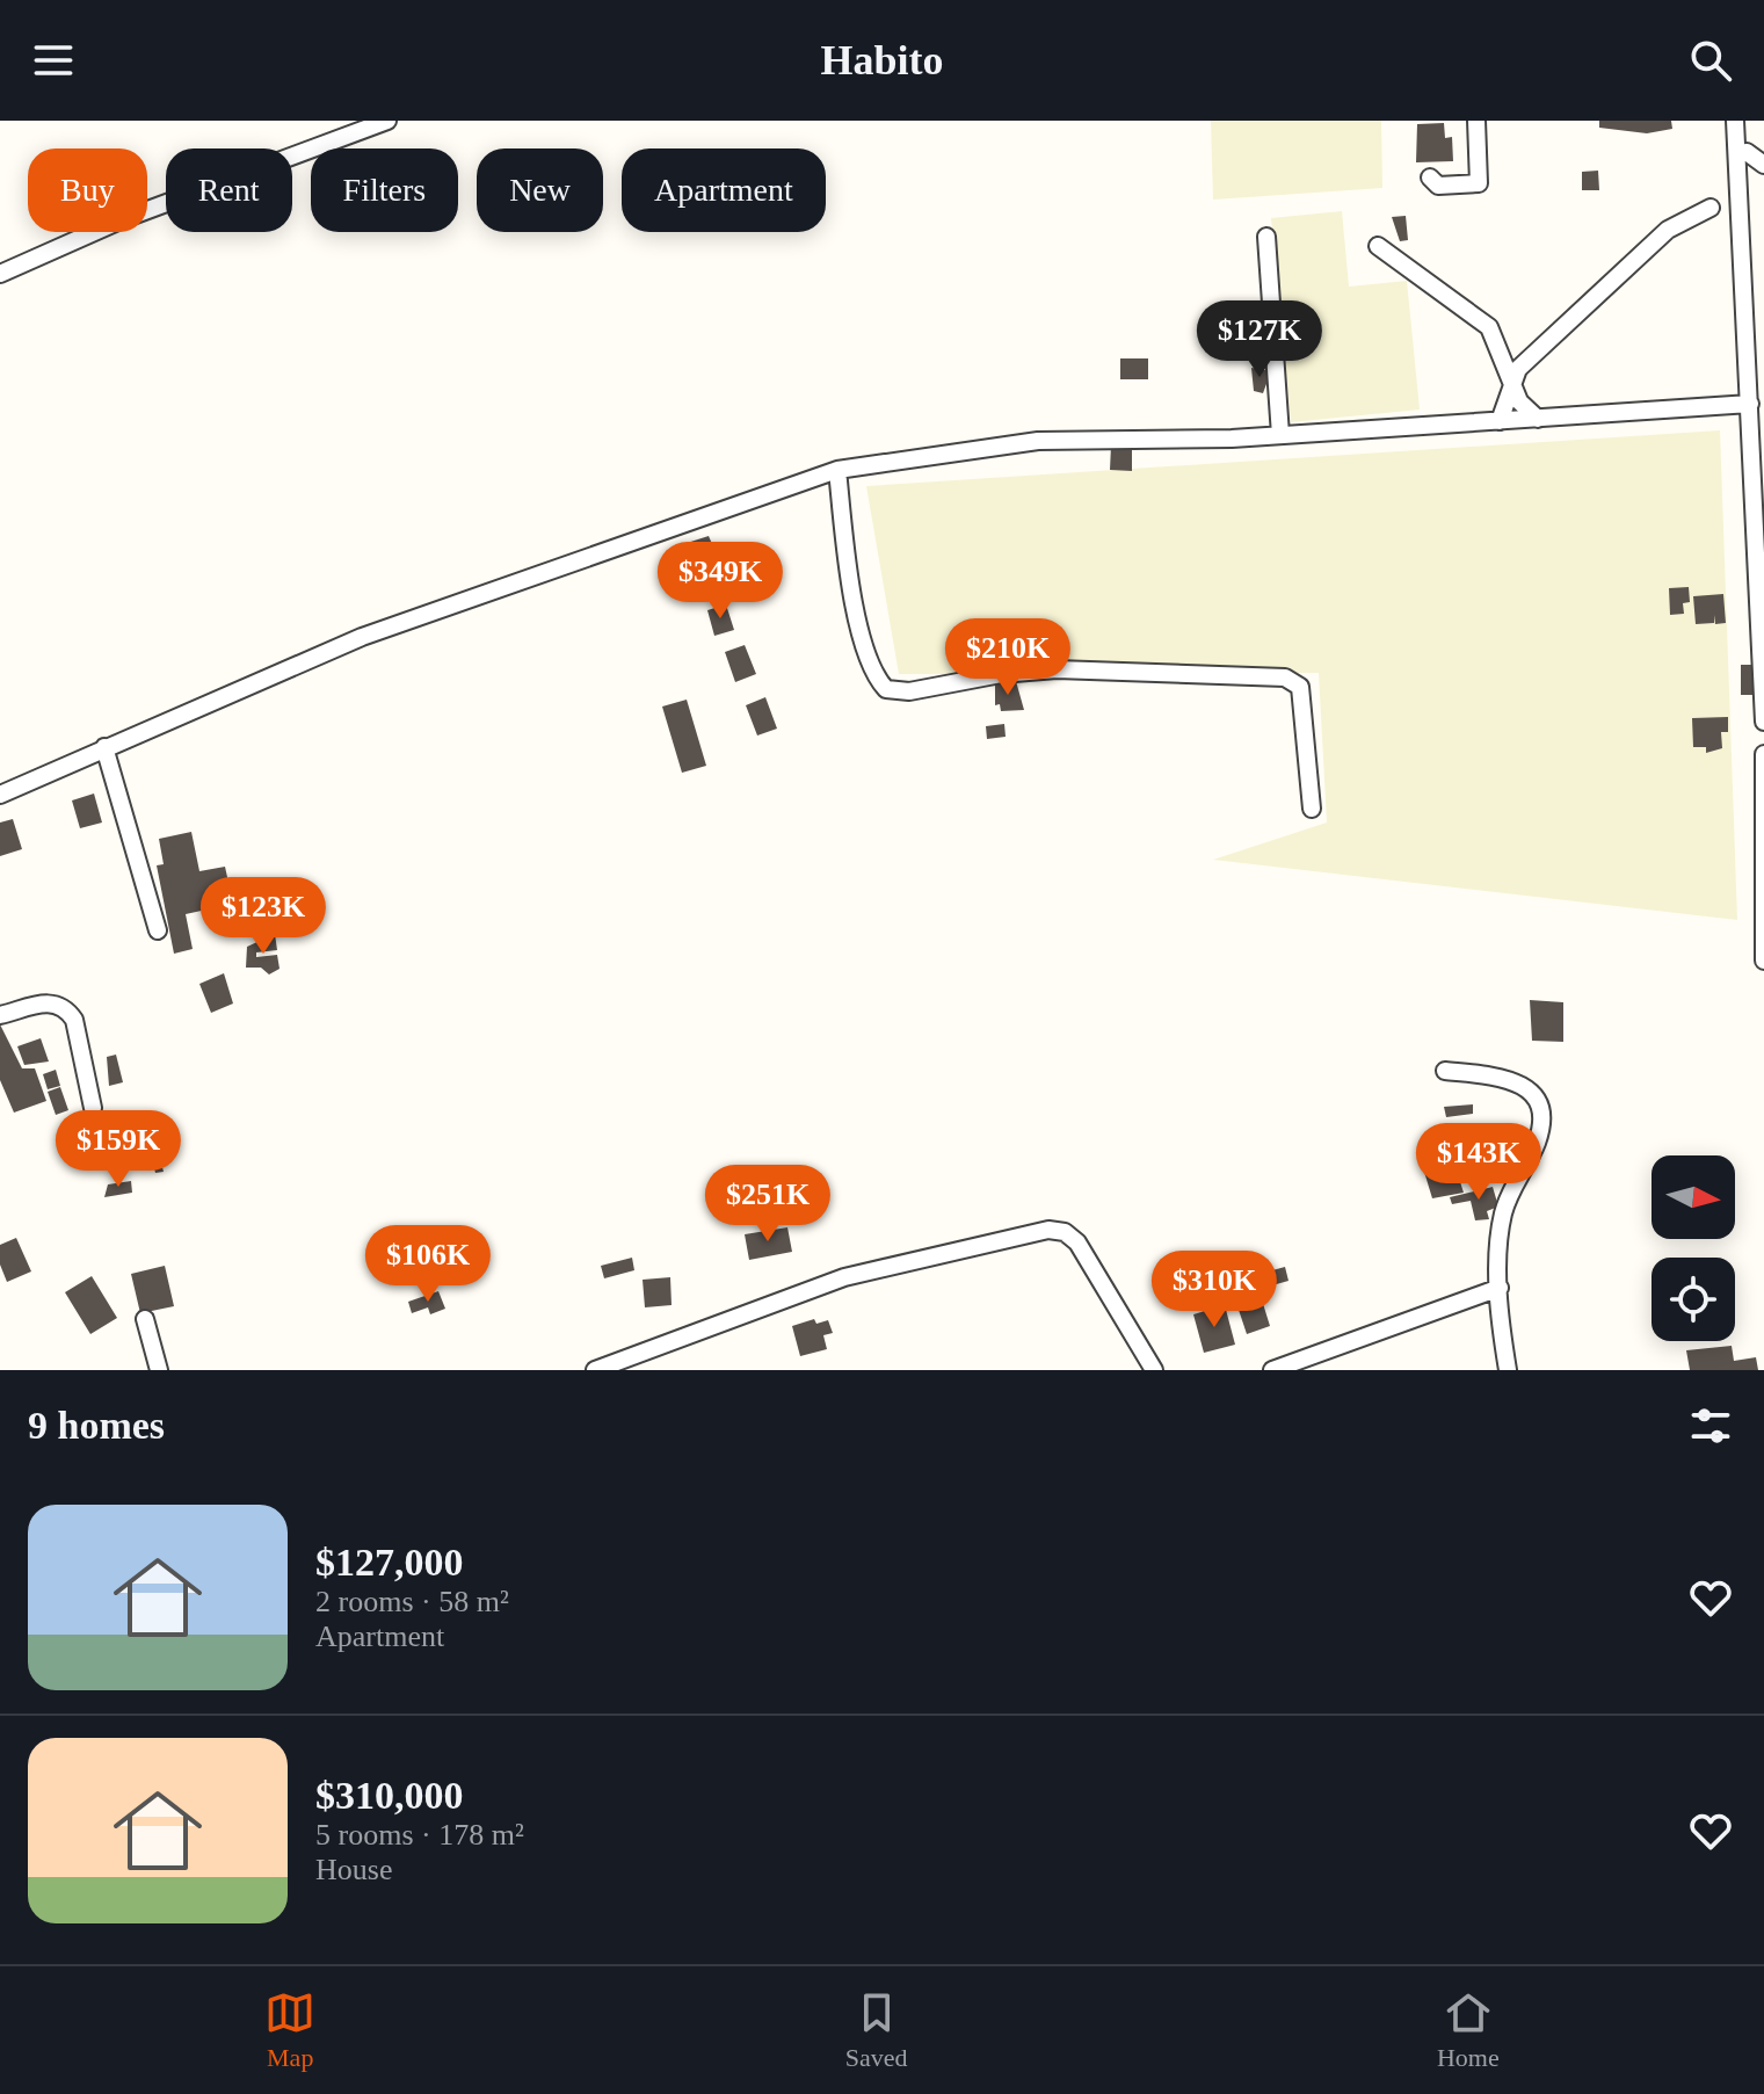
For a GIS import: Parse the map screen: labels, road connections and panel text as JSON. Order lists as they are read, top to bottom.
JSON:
{
  "north": "right",
  "page": {
    "header": "Habito",
    "chip": [
      "Buy",
      "Rent",
      "Filters",
      "New",
      "Apartment"
    ],
    "price": [
      "$127K",
      "$349K",
      "$210K",
      "$123K",
      "$159K",
      "$143K",
      "$251K",
      "$106K",
      "$310K"
    ],
    "heading": "9 homes",
    "list": [
      {
        "name": "$127,000",
        "note": "2 rooms · 58 m² · Apartment"
      },
      {
        "name": "$310,000",
        "note": "5 rooms · 178 m² · House"
      }
    ],
    "tabs": ["Map", "Saved", "Home"]
  }
}
